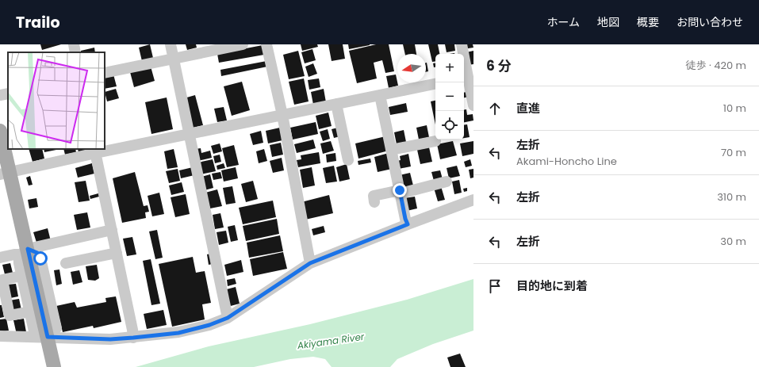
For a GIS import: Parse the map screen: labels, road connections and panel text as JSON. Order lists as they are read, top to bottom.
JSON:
{
  "water": ["Akiyama River"],
  "north": "left",
  "page": {
    "header": "Trailo",
    "nav": [
      "ホーム",
      "地図",
      "概要",
      "お問い合わせ"
    ],
    "heading": ["6 分", "徒歩 · 420 m"],
    "map_buttons": ["+", "−"],
    "list": [
      ["直進", "10 m"],
      ["左折", "Akami-Honcho Line", "70 m"],
      ["左折", "310 m"],
      ["左折", "30 m"],
      "目的地に到着"
    ]
  }
}
